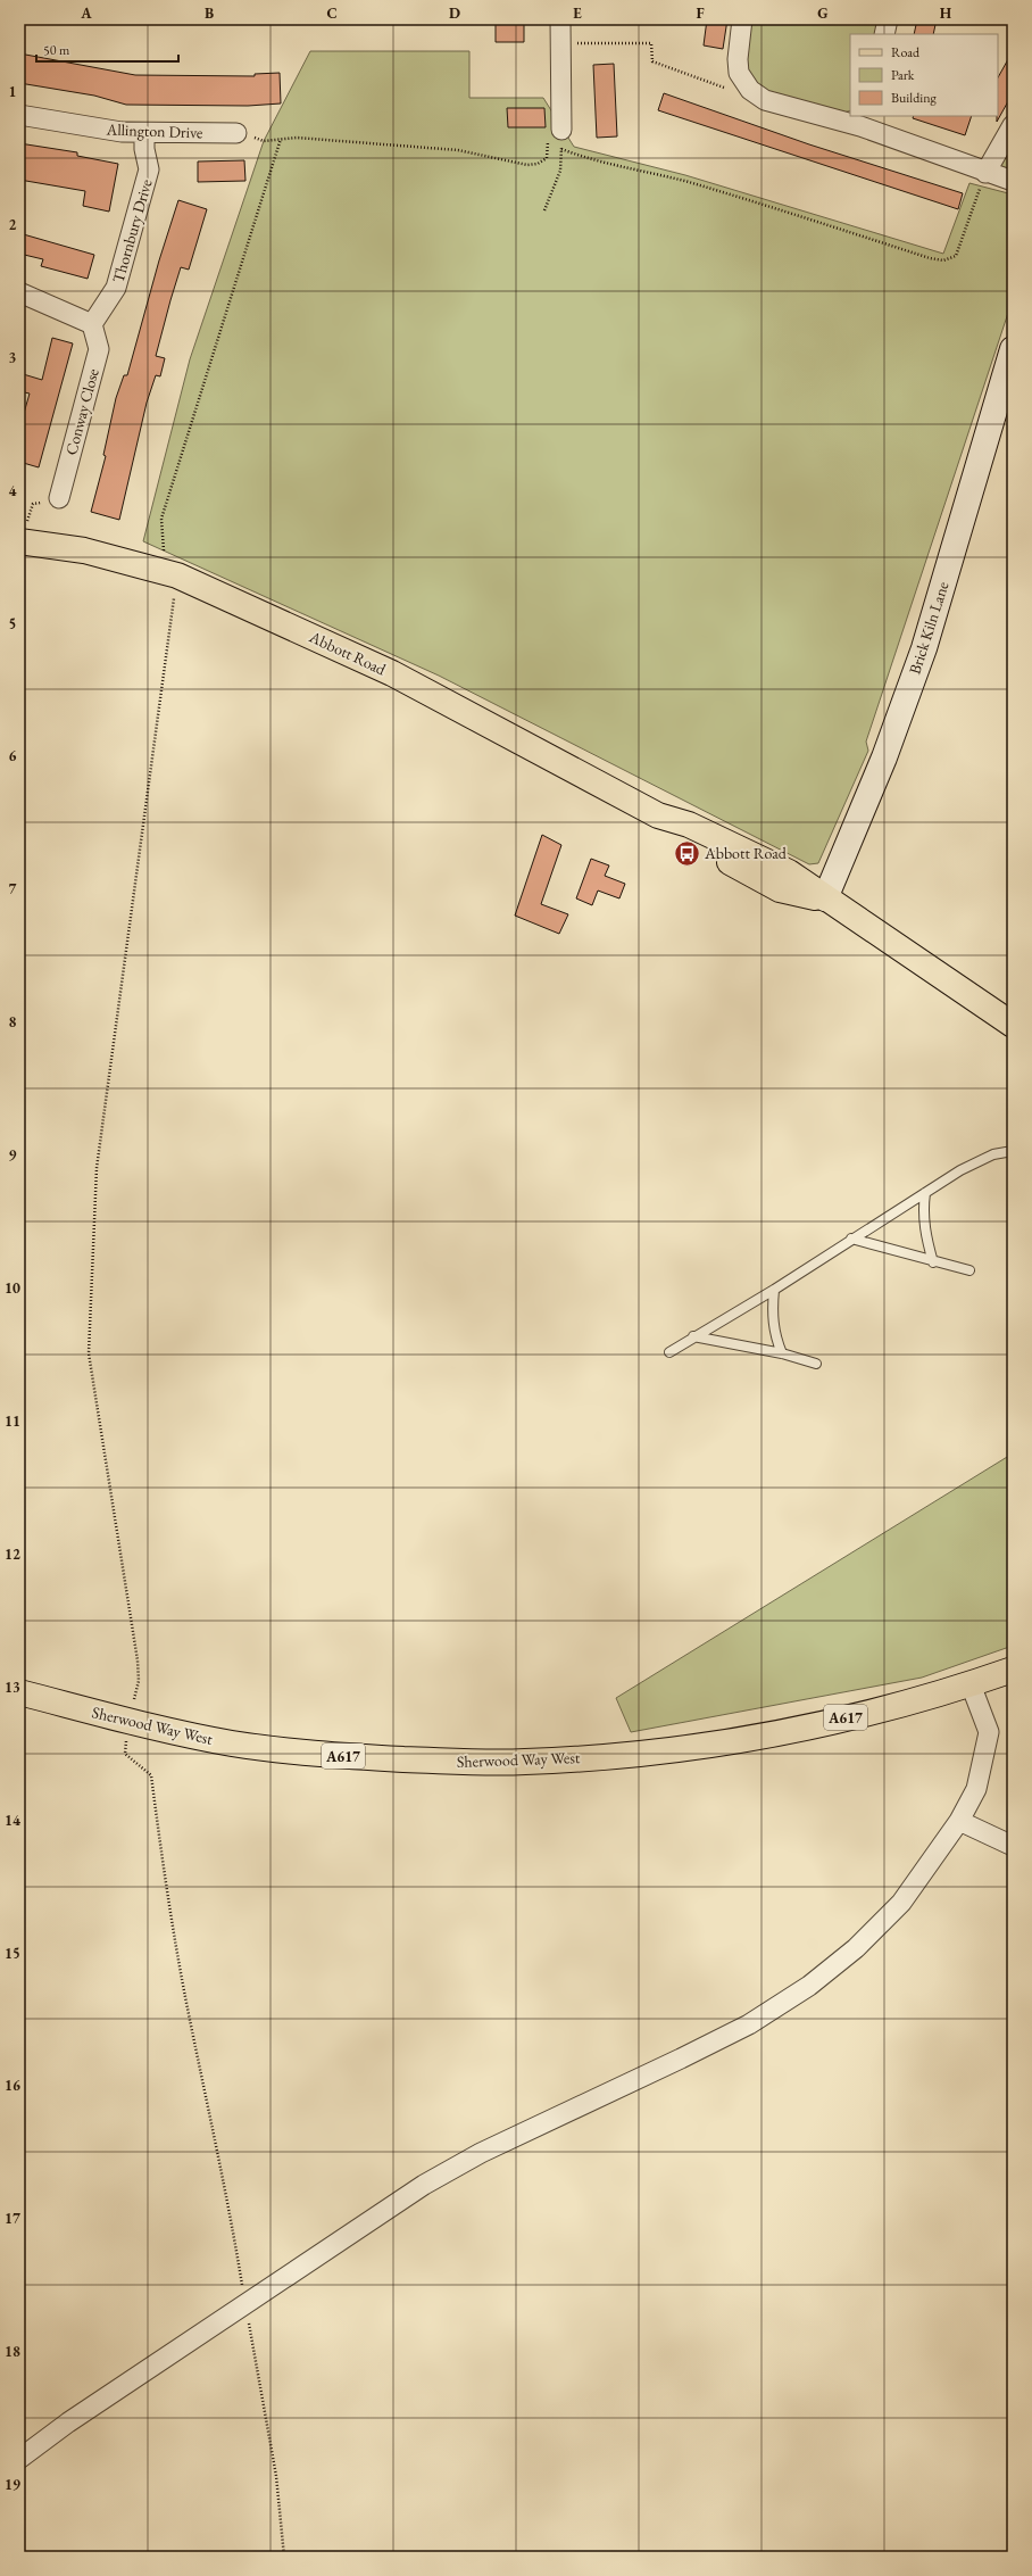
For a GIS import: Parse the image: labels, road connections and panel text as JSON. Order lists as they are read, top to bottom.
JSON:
{
  "streets": {
    "main road": ["Abbott Road", "A617", "Sherwood Way West"],
    "street": [
      "Allington Drive",
      "Thornbury Drive",
      "Conway Close",
      "Brick Kiln Lane"
    ]
  },
  "crossings": [
    ["Allington Drive", "Thornbury Drive"],
    ["Thornbury Drive", "Conway Close"],
    ["Brick Kiln Lane", "Abbott Road"]
  ],
  "places": {
    "bus stop": ["Abbott Road"]
  },
  "legend": ["Road", "Park", "Building"],
  "scale_bar": "50 m",
  "grid": {
    "columns": [
      "A",
      "B",
      "C",
      "D",
      "E",
      "F",
      "G",
      "H"
    ],
    "rows": [
      "1",
      "2",
      "3",
      "4",
      "5",
      "6",
      "7",
      "8",
      "9",
      "10",
      "11",
      "12",
      "13",
      "14",
      "15",
      "16",
      "17",
      "18",
      "19"
    ]
  }
}
